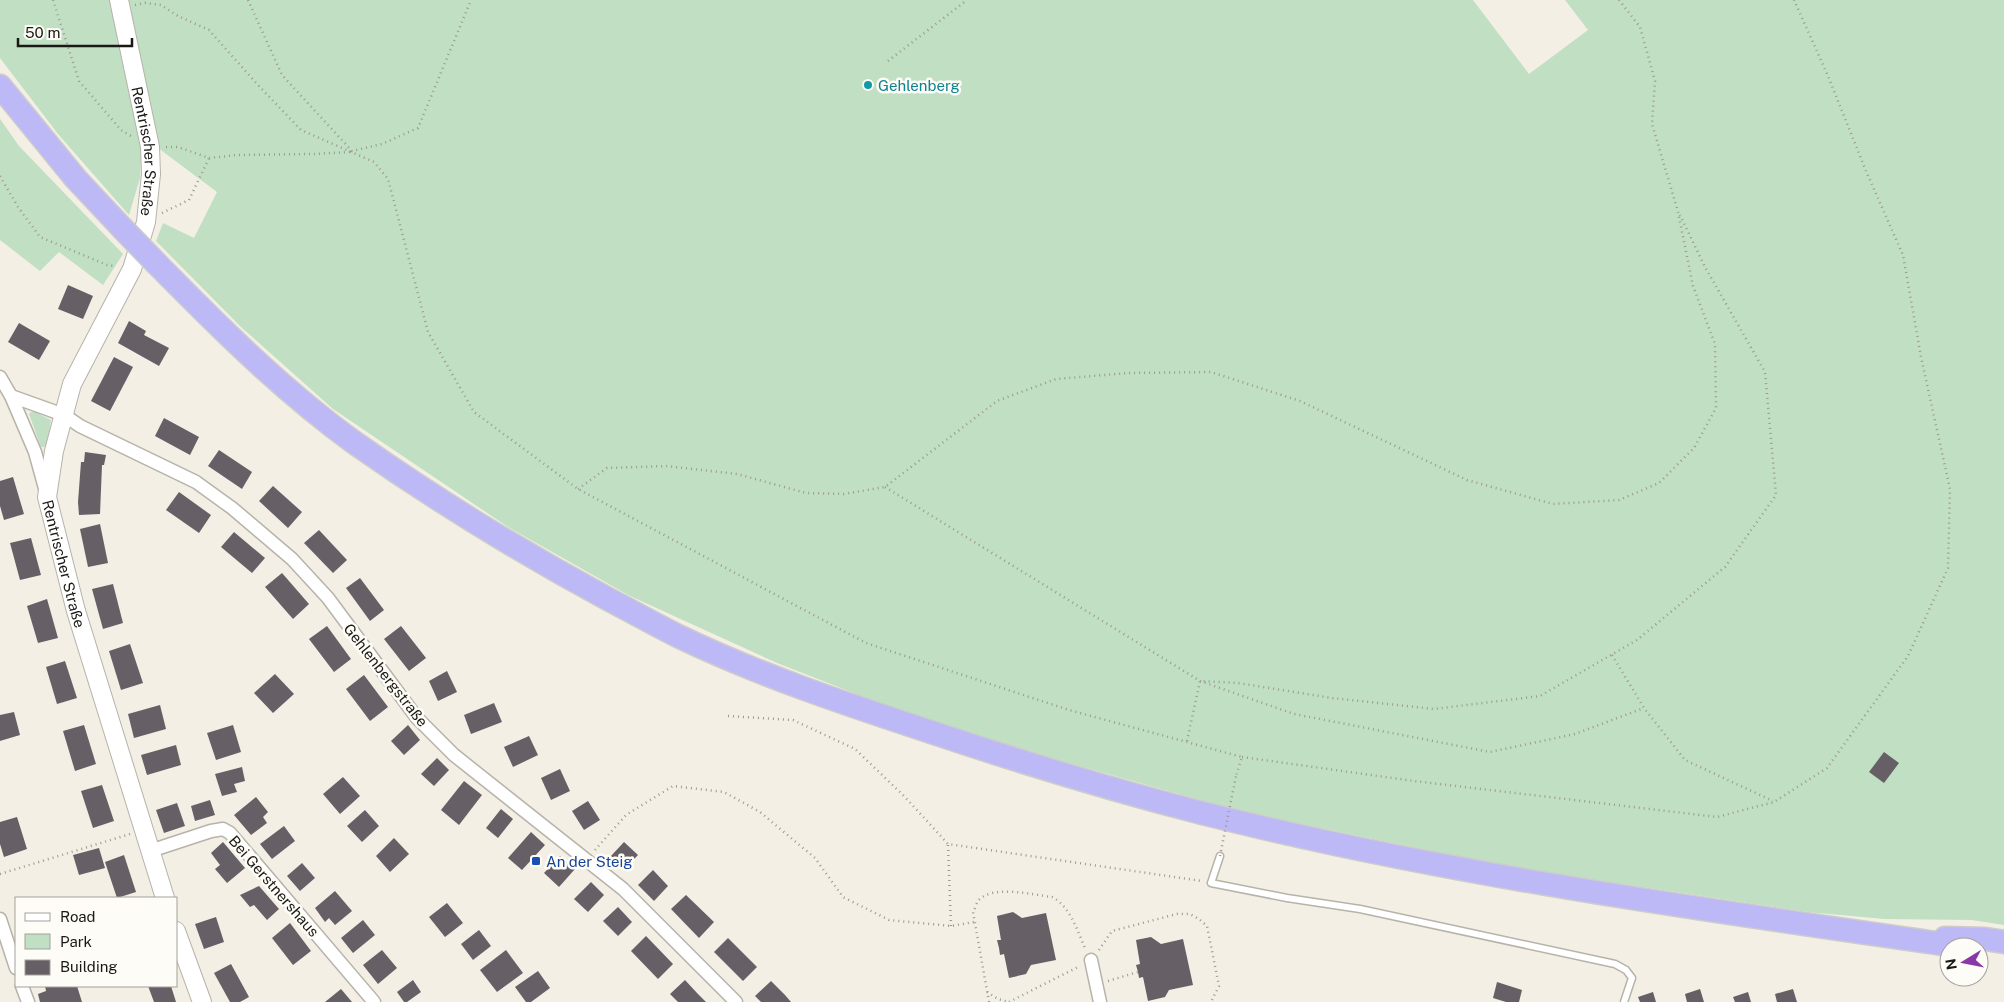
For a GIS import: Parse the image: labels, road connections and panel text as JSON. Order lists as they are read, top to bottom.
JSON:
{
  "streets": {
    "street": ["Rentrischer Straße", "Gehlenbergstraße", "Bei Gerstnershaus"]
  },
  "crossings": [
    ["Rentrischer Straße", "Gehlenbergstraße"],
    ["Rentrischer Straße", "Bei Gerstnershaus"]
  ],
  "places": {
    "other": ["Gehlenberg"],
    "transit": ["An der Steig"]
  },
  "legend": ["Road", "Park", "Building"],
  "scale_bar": "50 m",
  "north": "left"
}
